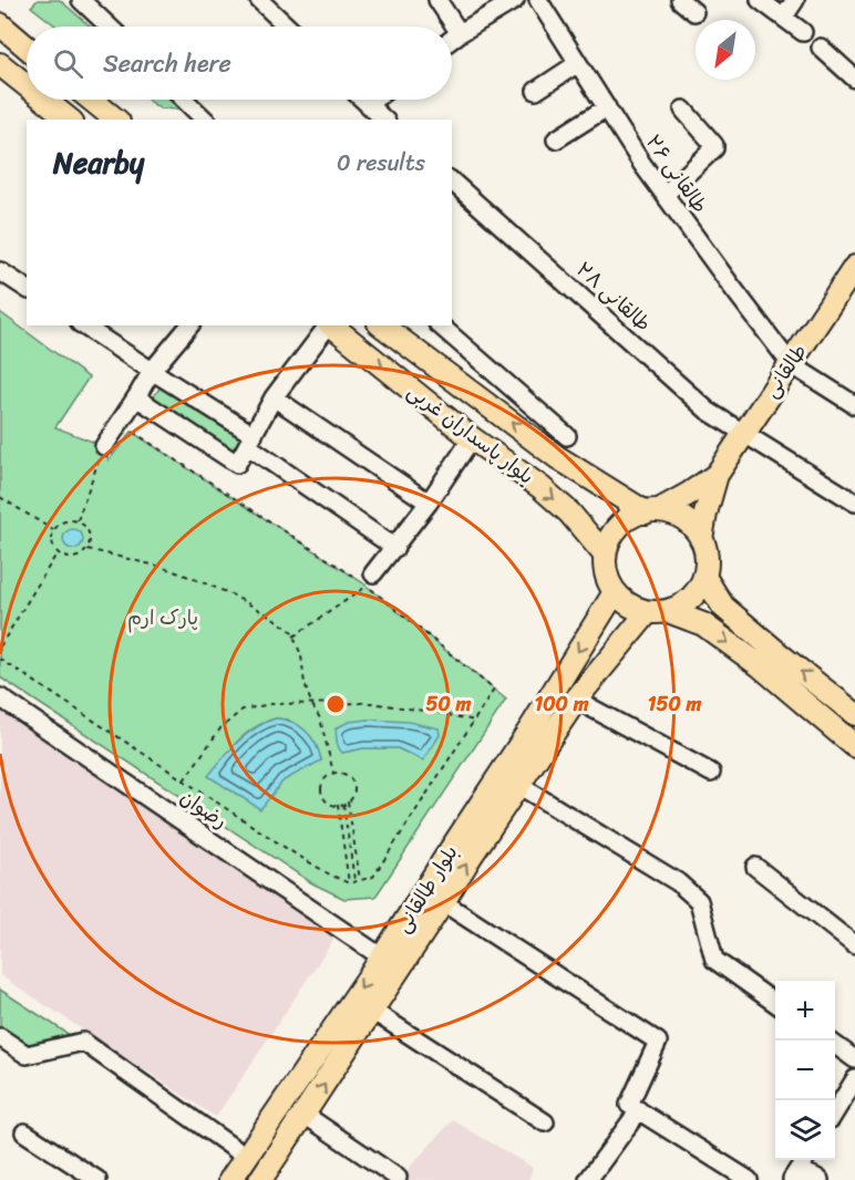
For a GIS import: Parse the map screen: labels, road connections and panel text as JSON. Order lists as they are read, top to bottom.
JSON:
{
  "streets": {
    "main road": ["طالقانی", "بلوار پاسداران غربی", "بلوار طالقانی"],
    "street": ["طالقانی ۲۶", "طالقانی ۲۸", "رضوان"]
  },
  "crossings": [
    ["طالقانی ۲۶", "طالقانی"],
    ["طالقانی ۲۸", "طالقانی"],
    ["بلوار پاسداران غربی", "بلوار طالقانی"],
    ["رضوان", "بلوار طالقانی"]
  ],
  "parks": ["پارک ارم"],
  "north": "bottom left",
  "page": {
    "search": "Search here",
    "heading": ["Nearby", "0 results"],
    "map_buttons": ["+", "−"]
  },
  "rings": ["50 m", "100 m", "150 m"]
}
